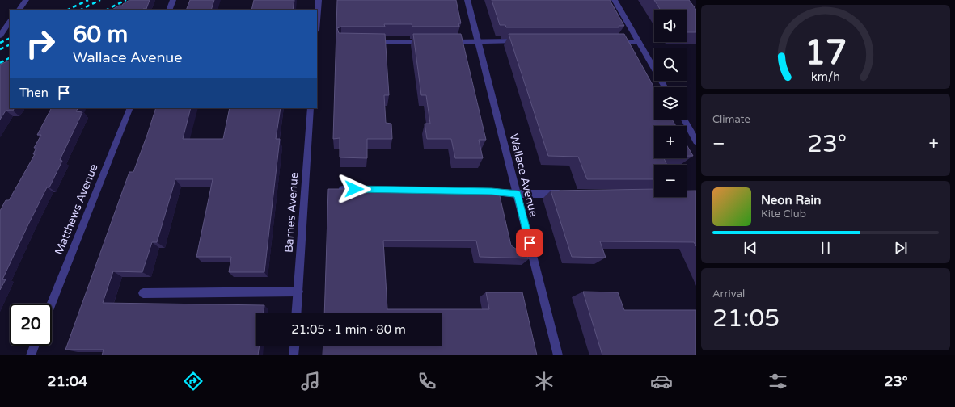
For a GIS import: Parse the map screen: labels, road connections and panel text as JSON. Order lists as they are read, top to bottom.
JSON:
{
  "streets": {
    "street": ["Wallace Avenue", "Matthews Avenue", "Barnes Avenue"]
  },
  "page": {
    "map_buttons": ["+", "−"],
    "turn": ["60 m", "Wallace Avenue"],
    "then": "Then",
    "tile": [
      "Climate",
      ["Arrival", "21:05"]
    ],
    "heat": ["−", "23°", "+"],
    "song": ["Neon Rain", "Kite Club"],
    "limit": "20",
    "trip": "21:05 · 1 min · 80 m",
    "tabs": ["21:04", "23°"],
    "gauge": ["17", "km/h"]
  }
}
